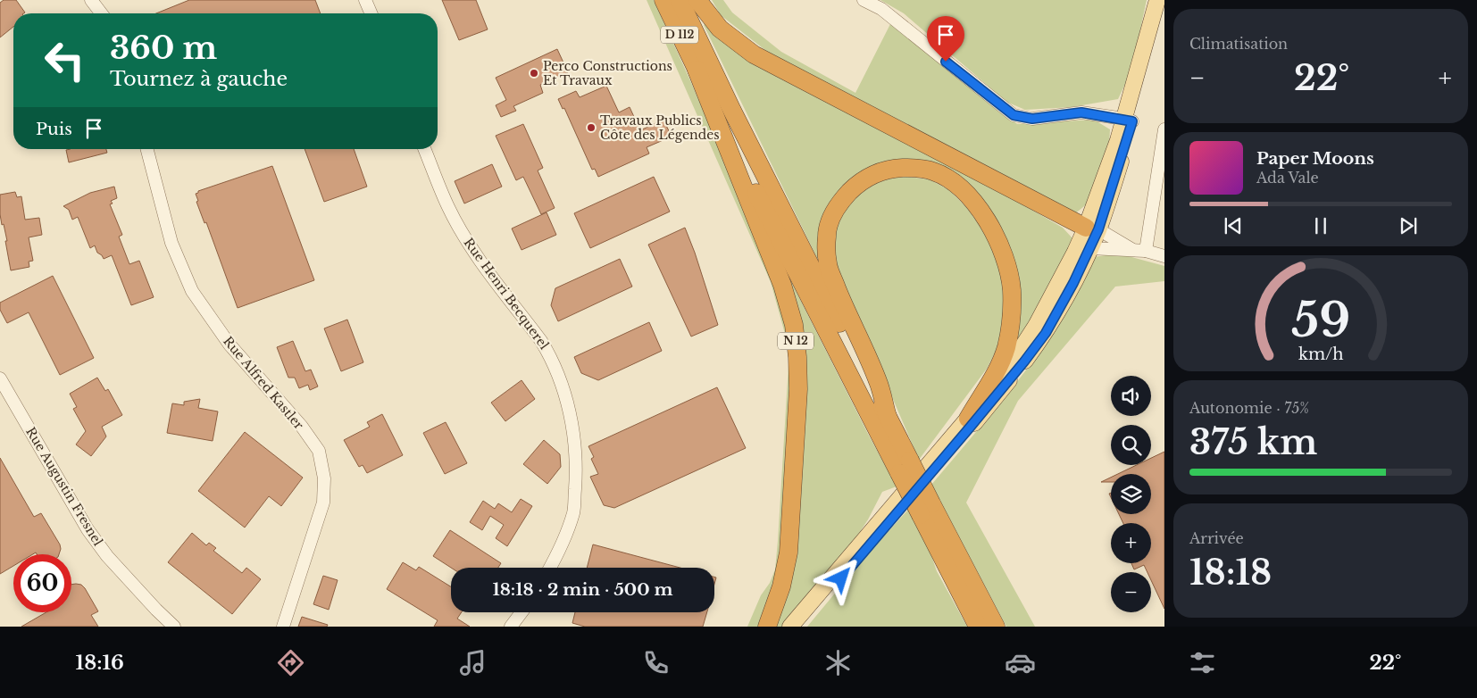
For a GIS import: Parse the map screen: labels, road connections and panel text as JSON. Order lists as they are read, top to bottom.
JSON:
{
  "streets": {
    "highway": ["D 112", "N 12"],
    "street": ["Rue Henri Becquerel", "Rue Alfred Kastler", "Rue Augustin Fresnel"]
  },
  "crossings": [
    ["D 112", "N 12"]
  ],
  "places": ["Perco Constructions Et Travaux", "Travaux Publics Côte des Légendes"],
  "page": {
    "tile": [
      "Climatisation",
      ["Autonomie · 75%", "375 km"],
      ["Arrivée", "18:18"]
    ],
    "turn": ["360 m", "Tournez à gauche"],
    "heat": ["−", "22°", "+"],
    "then": "Puis",
    "song": ["Paper Moons", "Ada Vale"],
    "map_buttons": ["+", "−"],
    "limit": "60",
    "trip": "18:18 · 2 min · 500 m",
    "tabs": ["18:16", "22°"],
    "gauge": ["59", "km/h"]
  }
}
